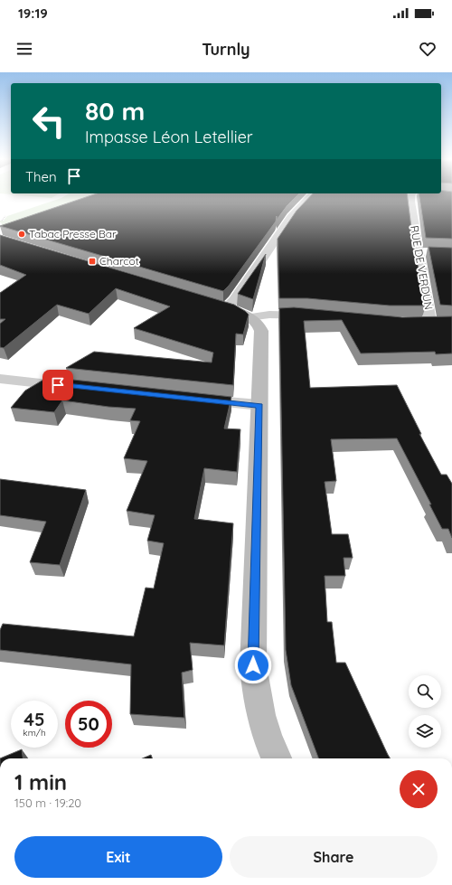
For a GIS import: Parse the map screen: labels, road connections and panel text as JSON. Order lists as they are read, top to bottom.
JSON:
{
  "streets": {
    "street": ["RUE DE VERDUN"]
  },
  "places": {
    "other": ["Tabac Presse Bar"],
    "transit": ["Charcot"]
  },
  "page": {
    "status": "19:19",
    "header": "Turnly",
    "turn": ["80 m", "Impasse Léon Letellier"],
    "then": "Then",
    "speed": "45 km/h",
    "limit": "50",
    "heading": ["1 min", "150 m · 19:20"],
    "buttons": ["Exit", "Share"]
  }
}
